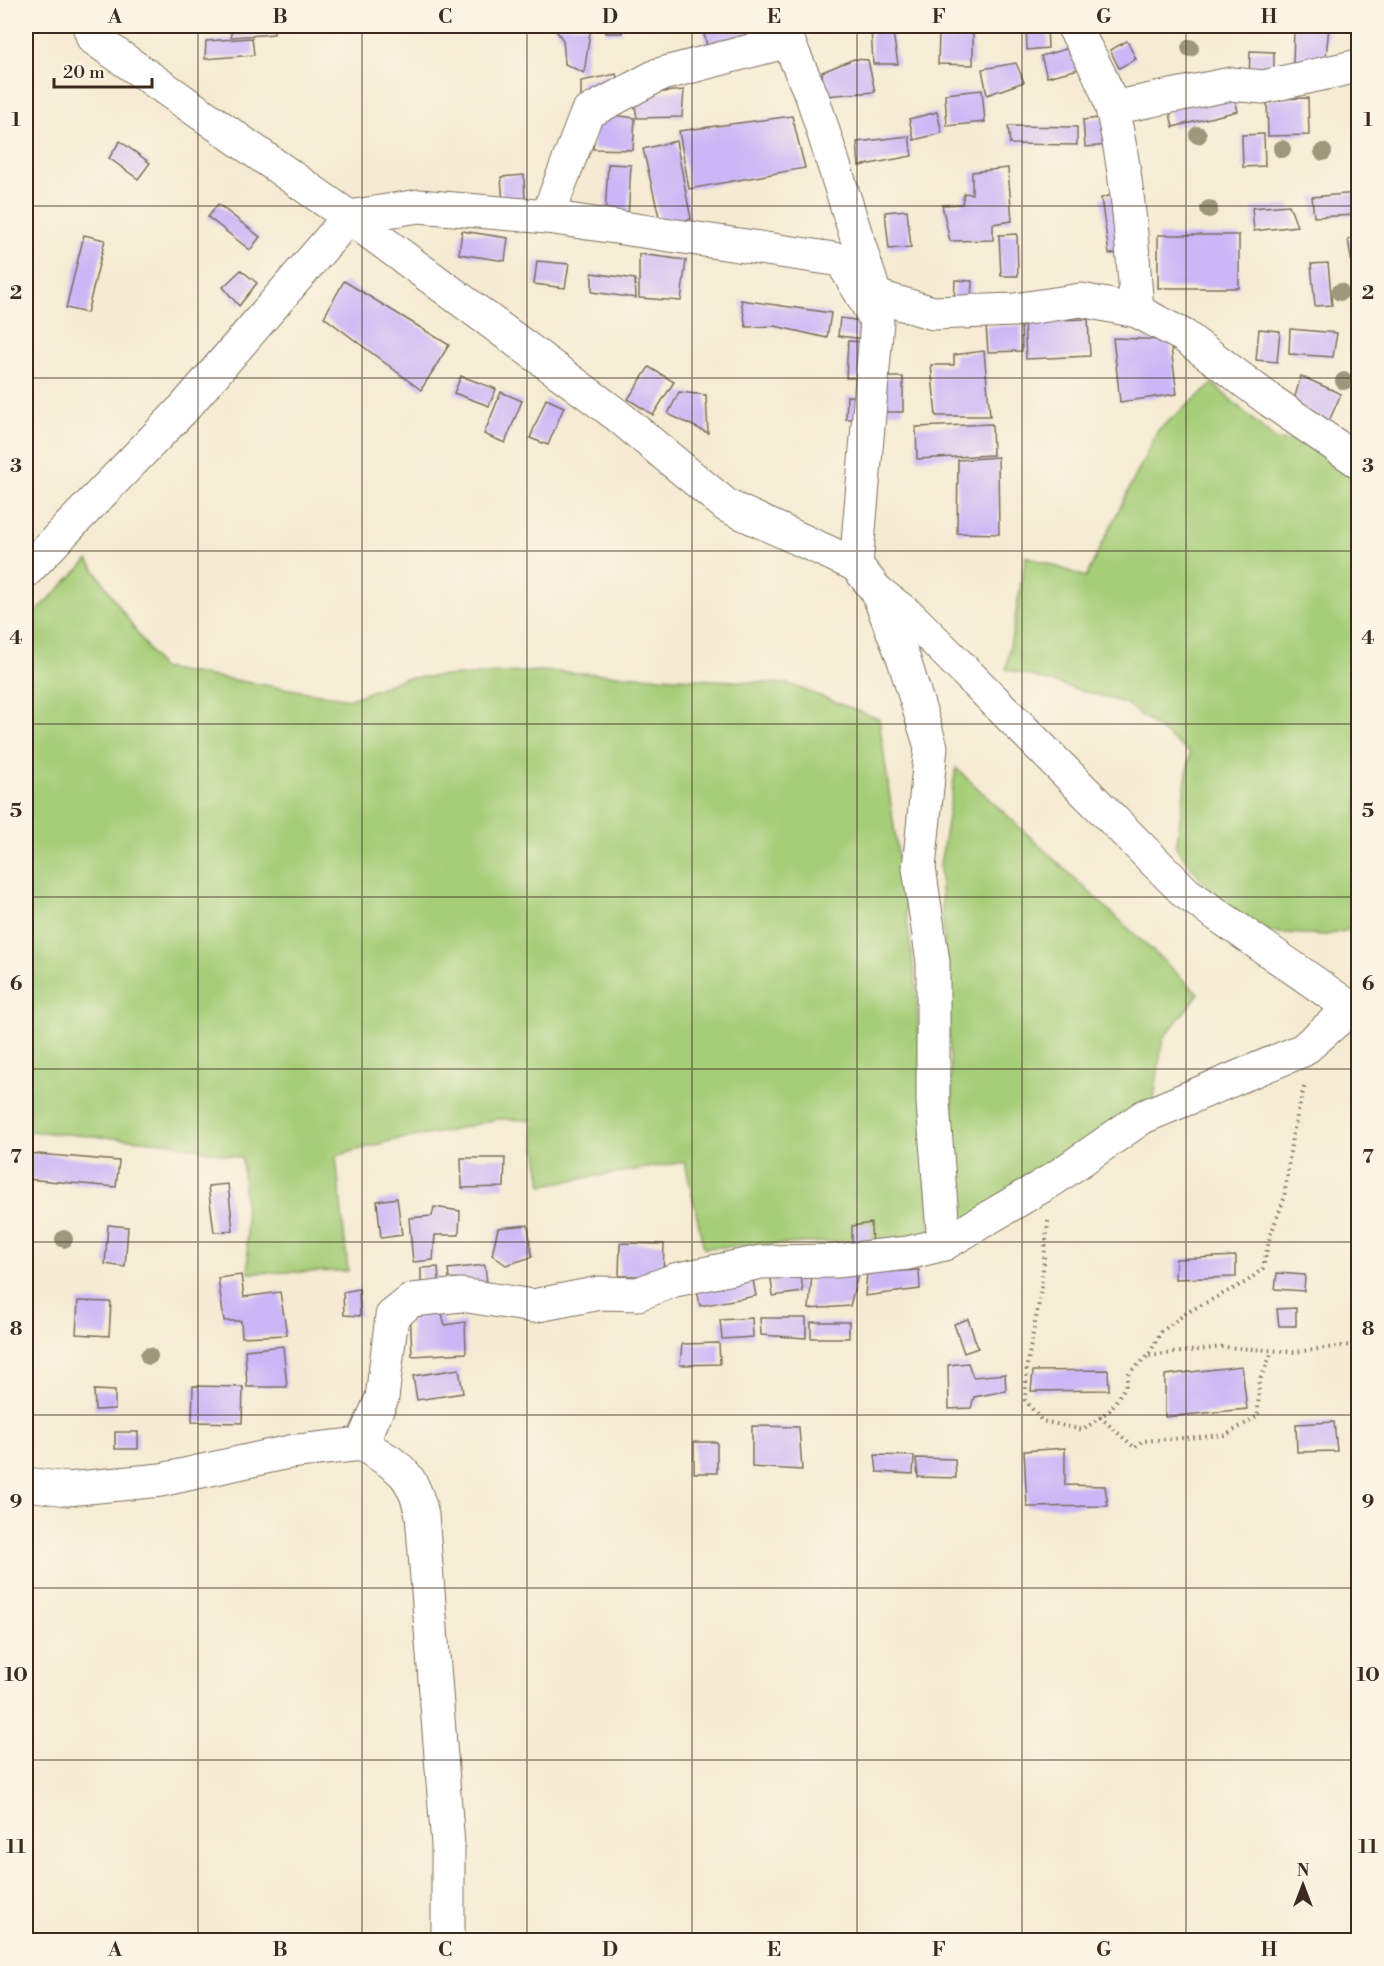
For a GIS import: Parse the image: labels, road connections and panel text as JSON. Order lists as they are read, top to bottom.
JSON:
{
  "scale_bar": "20 m",
  "north": "top",
  "grid": {
    "columns": [
      "A",
      "B",
      "C",
      "D",
      "E",
      "F",
      "G",
      "H"
    ],
    "rows": [
      "1",
      "2",
      "3",
      "4",
      "5",
      "6",
      "7",
      "8",
      "9",
      "10",
      "11"
    ]
  }
}
